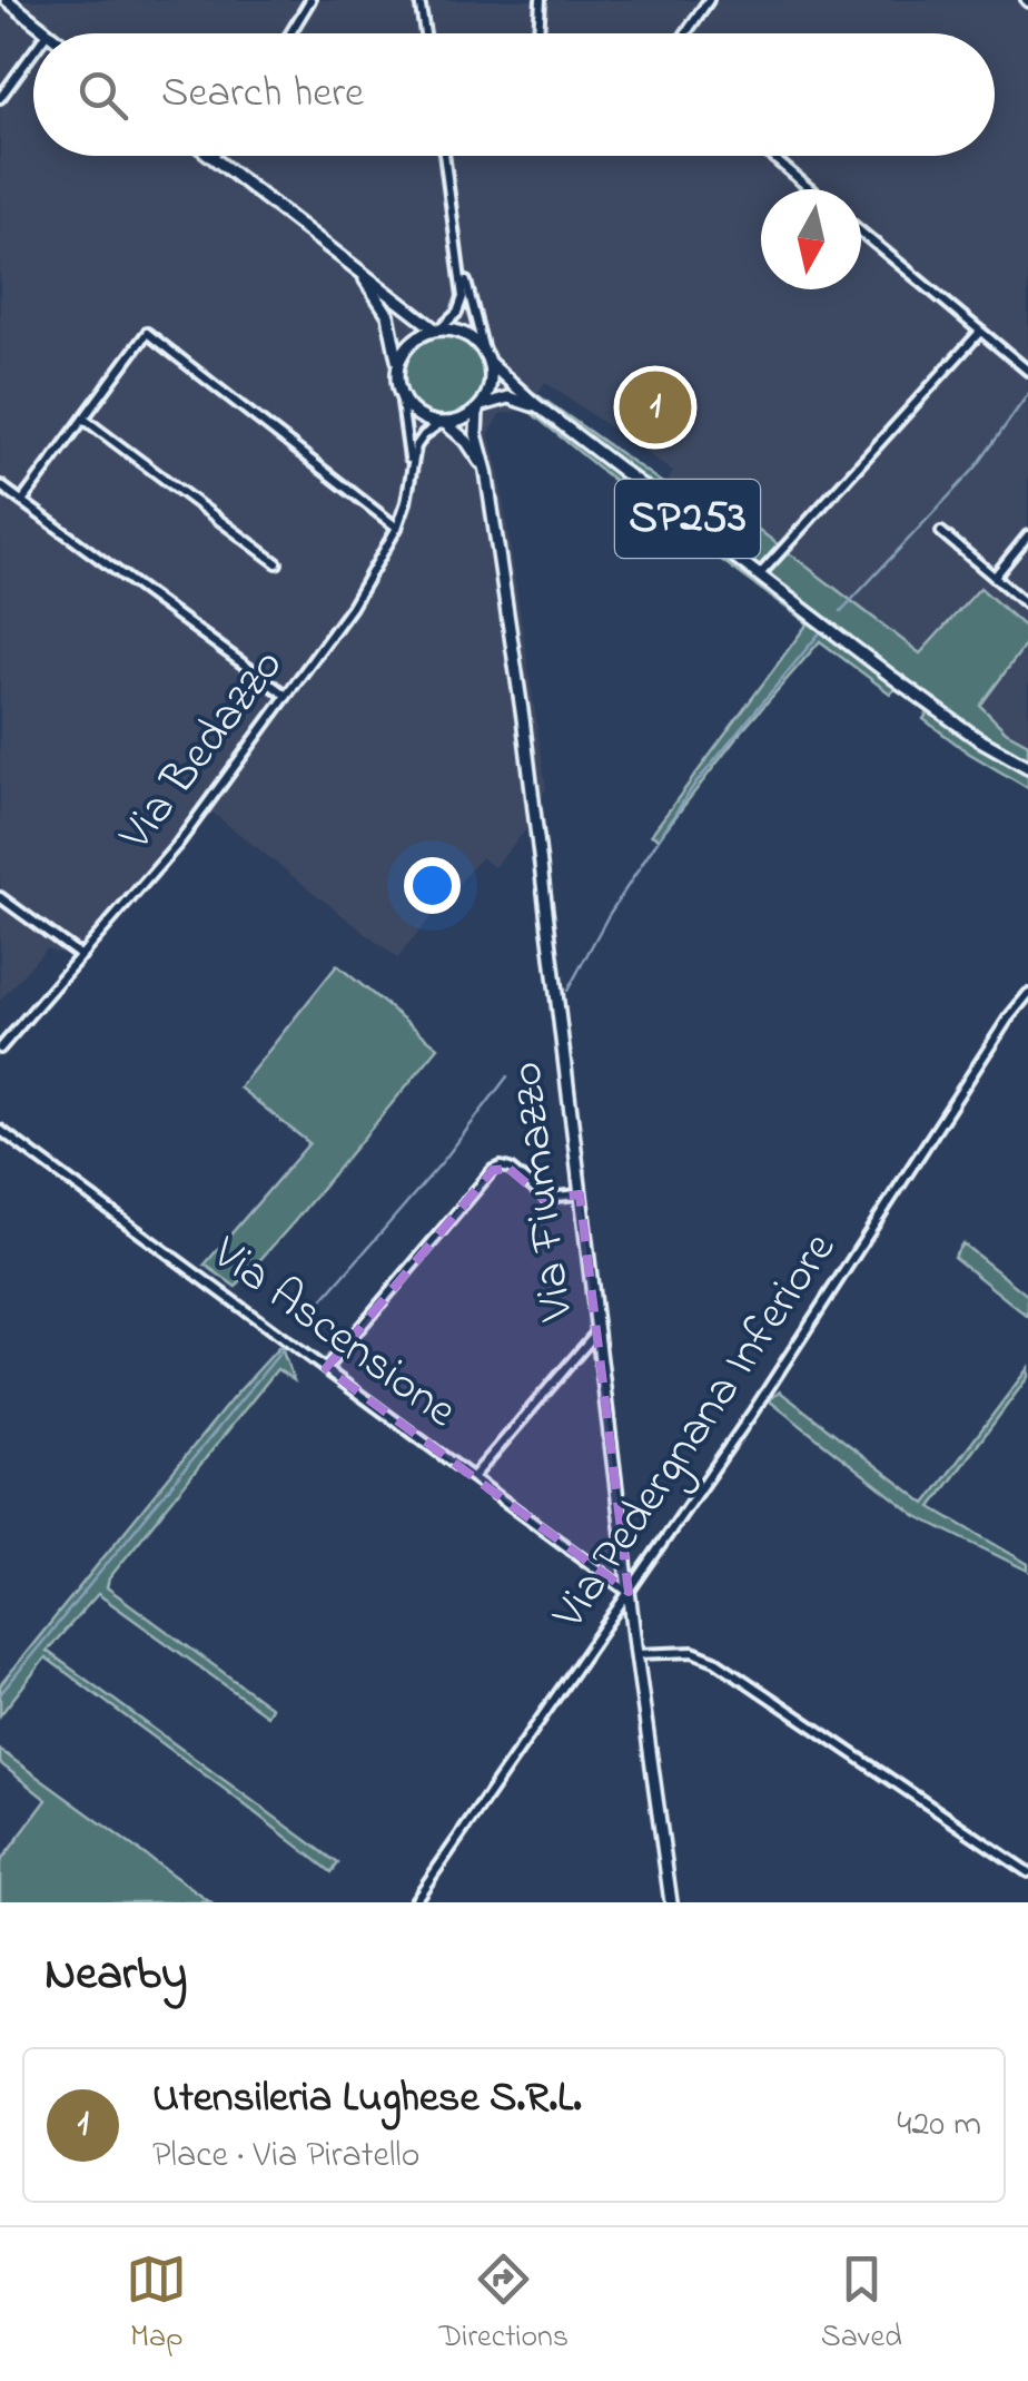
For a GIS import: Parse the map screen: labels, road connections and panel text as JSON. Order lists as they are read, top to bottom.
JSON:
{
  "streets": {
    "street": [
      "SP253",
      "Via Bedazzo",
      "Via Fiumazzo",
      "Via Ascensione",
      "Via Pedergnana Inferiore"
    ]
  },
  "crossings": [
    ["SP253", "Via Bedazzo"],
    ["SP253", "Via Fiumazzo"],
    ["Via Bedazzo", "Via Fiumazzo"],
    ["Via Fiumazzo", "Via Ascensione"],
    ["Via Fiumazzo", "Via Pedergnana Inferiore"],
    ["Via Ascensione", "Via Pedergnana Inferiore"]
  ],
  "north": "bottom",
  "page": {
    "search": "Search here",
    "pins": "1",
    "heading": "Nearby",
    "list": [
      {
        "mark": "1",
        "name": "Utensileria Lughese S.R.L.",
        "note": "Place · Via Piratello",
        "value": "420 m"
      }
    ],
    "nav": ["Map", "Directions", "Saved"]
  }
}
